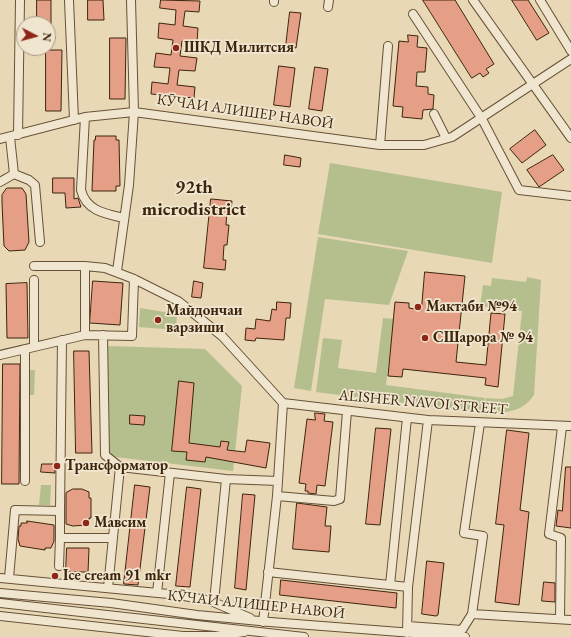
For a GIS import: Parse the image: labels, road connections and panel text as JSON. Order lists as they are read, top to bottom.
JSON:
{
  "streets": {
    "street": ["КӮЧАИ АЛИШЕР НАВОӢ", "ALISHER NAVOI STREET"]
  },
  "crossings": [
    ["КӮЧАИ АЛИШЕР НАВОӢ", "ALISHER NAVOI STREET"]
  ],
  "districts": ["92th microdistrict"],
  "places": [
    "ШКД Милитсия",
    "Мактаби №94",
    "Майдончаи варзиши",
    "СШарора № 94",
    "Трансформатор",
    "Мавсим",
    "Ice cream 91 mkr"
  ],
  "north": "right"
}
